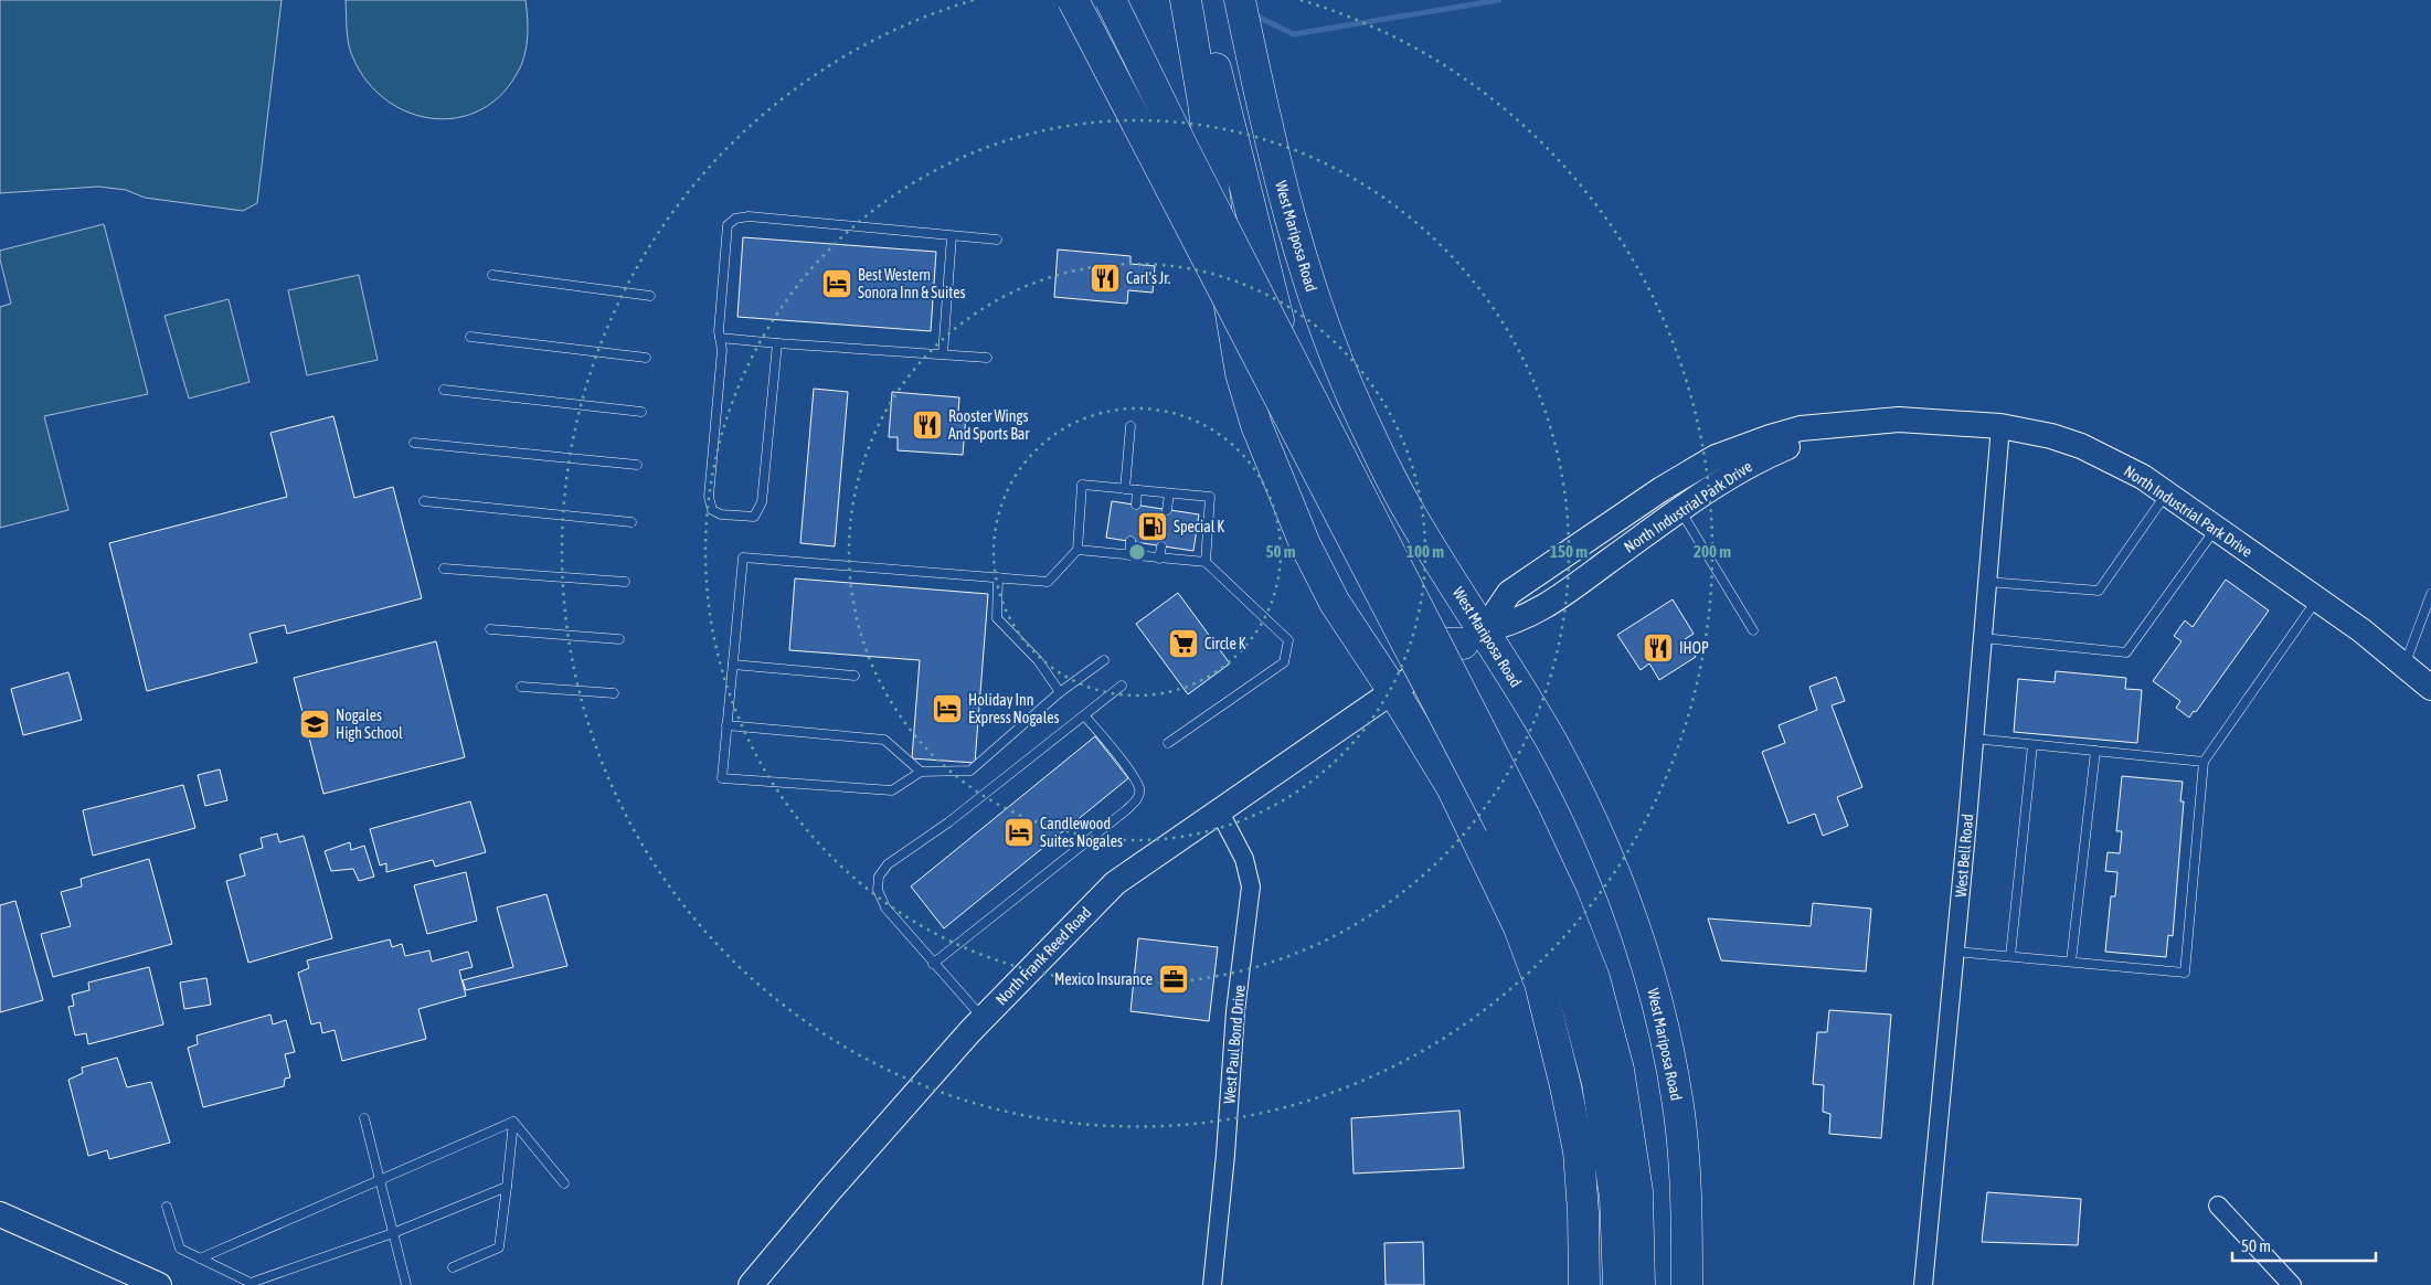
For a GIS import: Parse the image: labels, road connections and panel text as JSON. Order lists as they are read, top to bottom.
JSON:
{
  "streets": {
    "highway": ["West Mariposa Road"],
    "street": [
      "North Industrial Park Drive",
      "West Bell Road",
      "North Frank Reed Road",
      "West Paul Bond Drive"
    ]
  },
  "crossings": [
    ["West Mariposa Road", "North Industrial Park Drive"],
    ["North Industrial Park Drive", "West Bell Road"],
    ["North Industrial Park Drive", "North Frank Reed Road"],
    ["North Frank Reed Road", "West Paul Bond Drive"]
  ],
  "places": {
    "restaurant": ["Carl's Jr.", "Rooster Wings And Sports Bar", "IHOP"],
    "hotel": ["Best Western Sonora Inn & Suites", "Holiday Inn Express Nogales", "Candlewood Suites Nogales"],
    "fuel station": ["Special K"],
    "supermarket": ["Circle K"],
    "school or university": ["Nogales High School"],
    "office": ["Mexico Insurance"]
  },
  "scale_bar": "50 m",
  "rings": [
    "50 m",
    "100 m",
    "150 m",
    "200 m"
  ]
}
